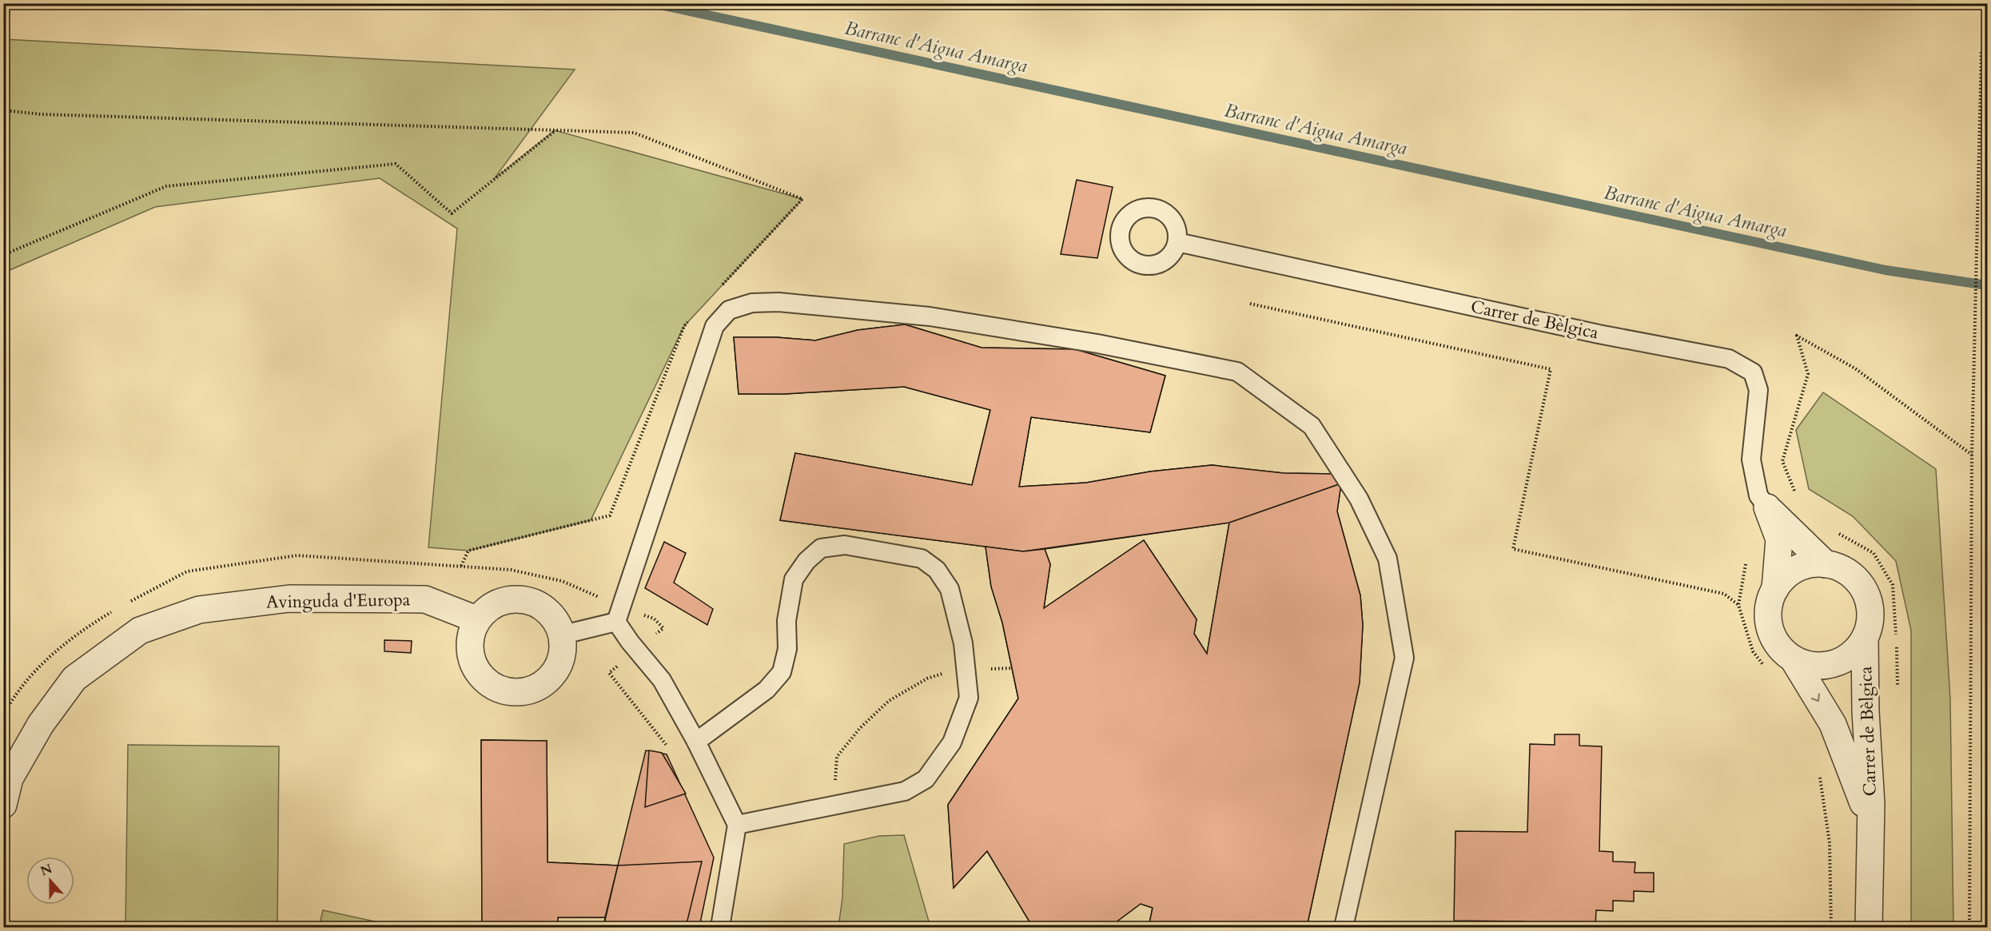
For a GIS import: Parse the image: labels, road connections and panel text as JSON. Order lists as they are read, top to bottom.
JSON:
{
  "streets": {
    "street": ["Carrer de Bèlgica", "Avinguda d'Europa"]
  },
  "water": ["Barranc d'Aigua Amarga"],
  "north": "top"
}
